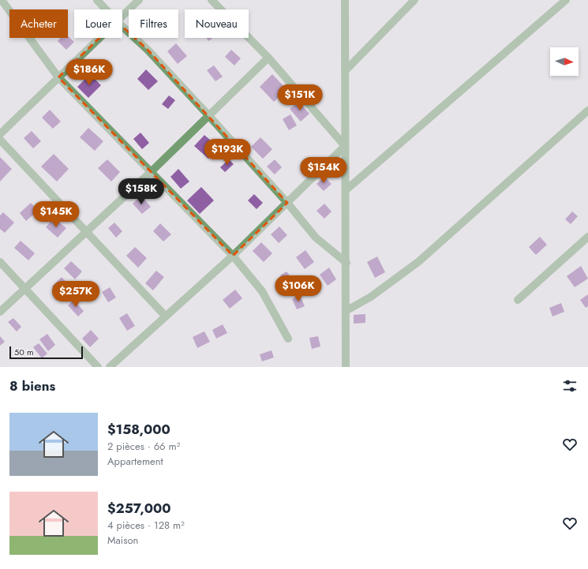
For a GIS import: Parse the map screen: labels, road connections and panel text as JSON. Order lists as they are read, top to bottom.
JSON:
{
  "scale_bar": "50 m",
  "north": "right",
  "page": {
    "chip": [
      "Acheter",
      "Louer",
      "Filtres",
      "Nouveau"
    ],
    "price": [
      "$186K",
      "$151K",
      "$193K",
      "$154K",
      "$158K",
      "$145K",
      "$106K",
      "$257K"
    ],
    "scale": "50 m",
    "heading": "8 biens",
    "list": [
      {
        "name": "$158,000",
        "note": "2 pièces · 66 m² · Appartement"
      },
      {
        "name": "$257,000",
        "note": "4 pièces · 128 m² · Maison"
      }
    ]
  }
}
